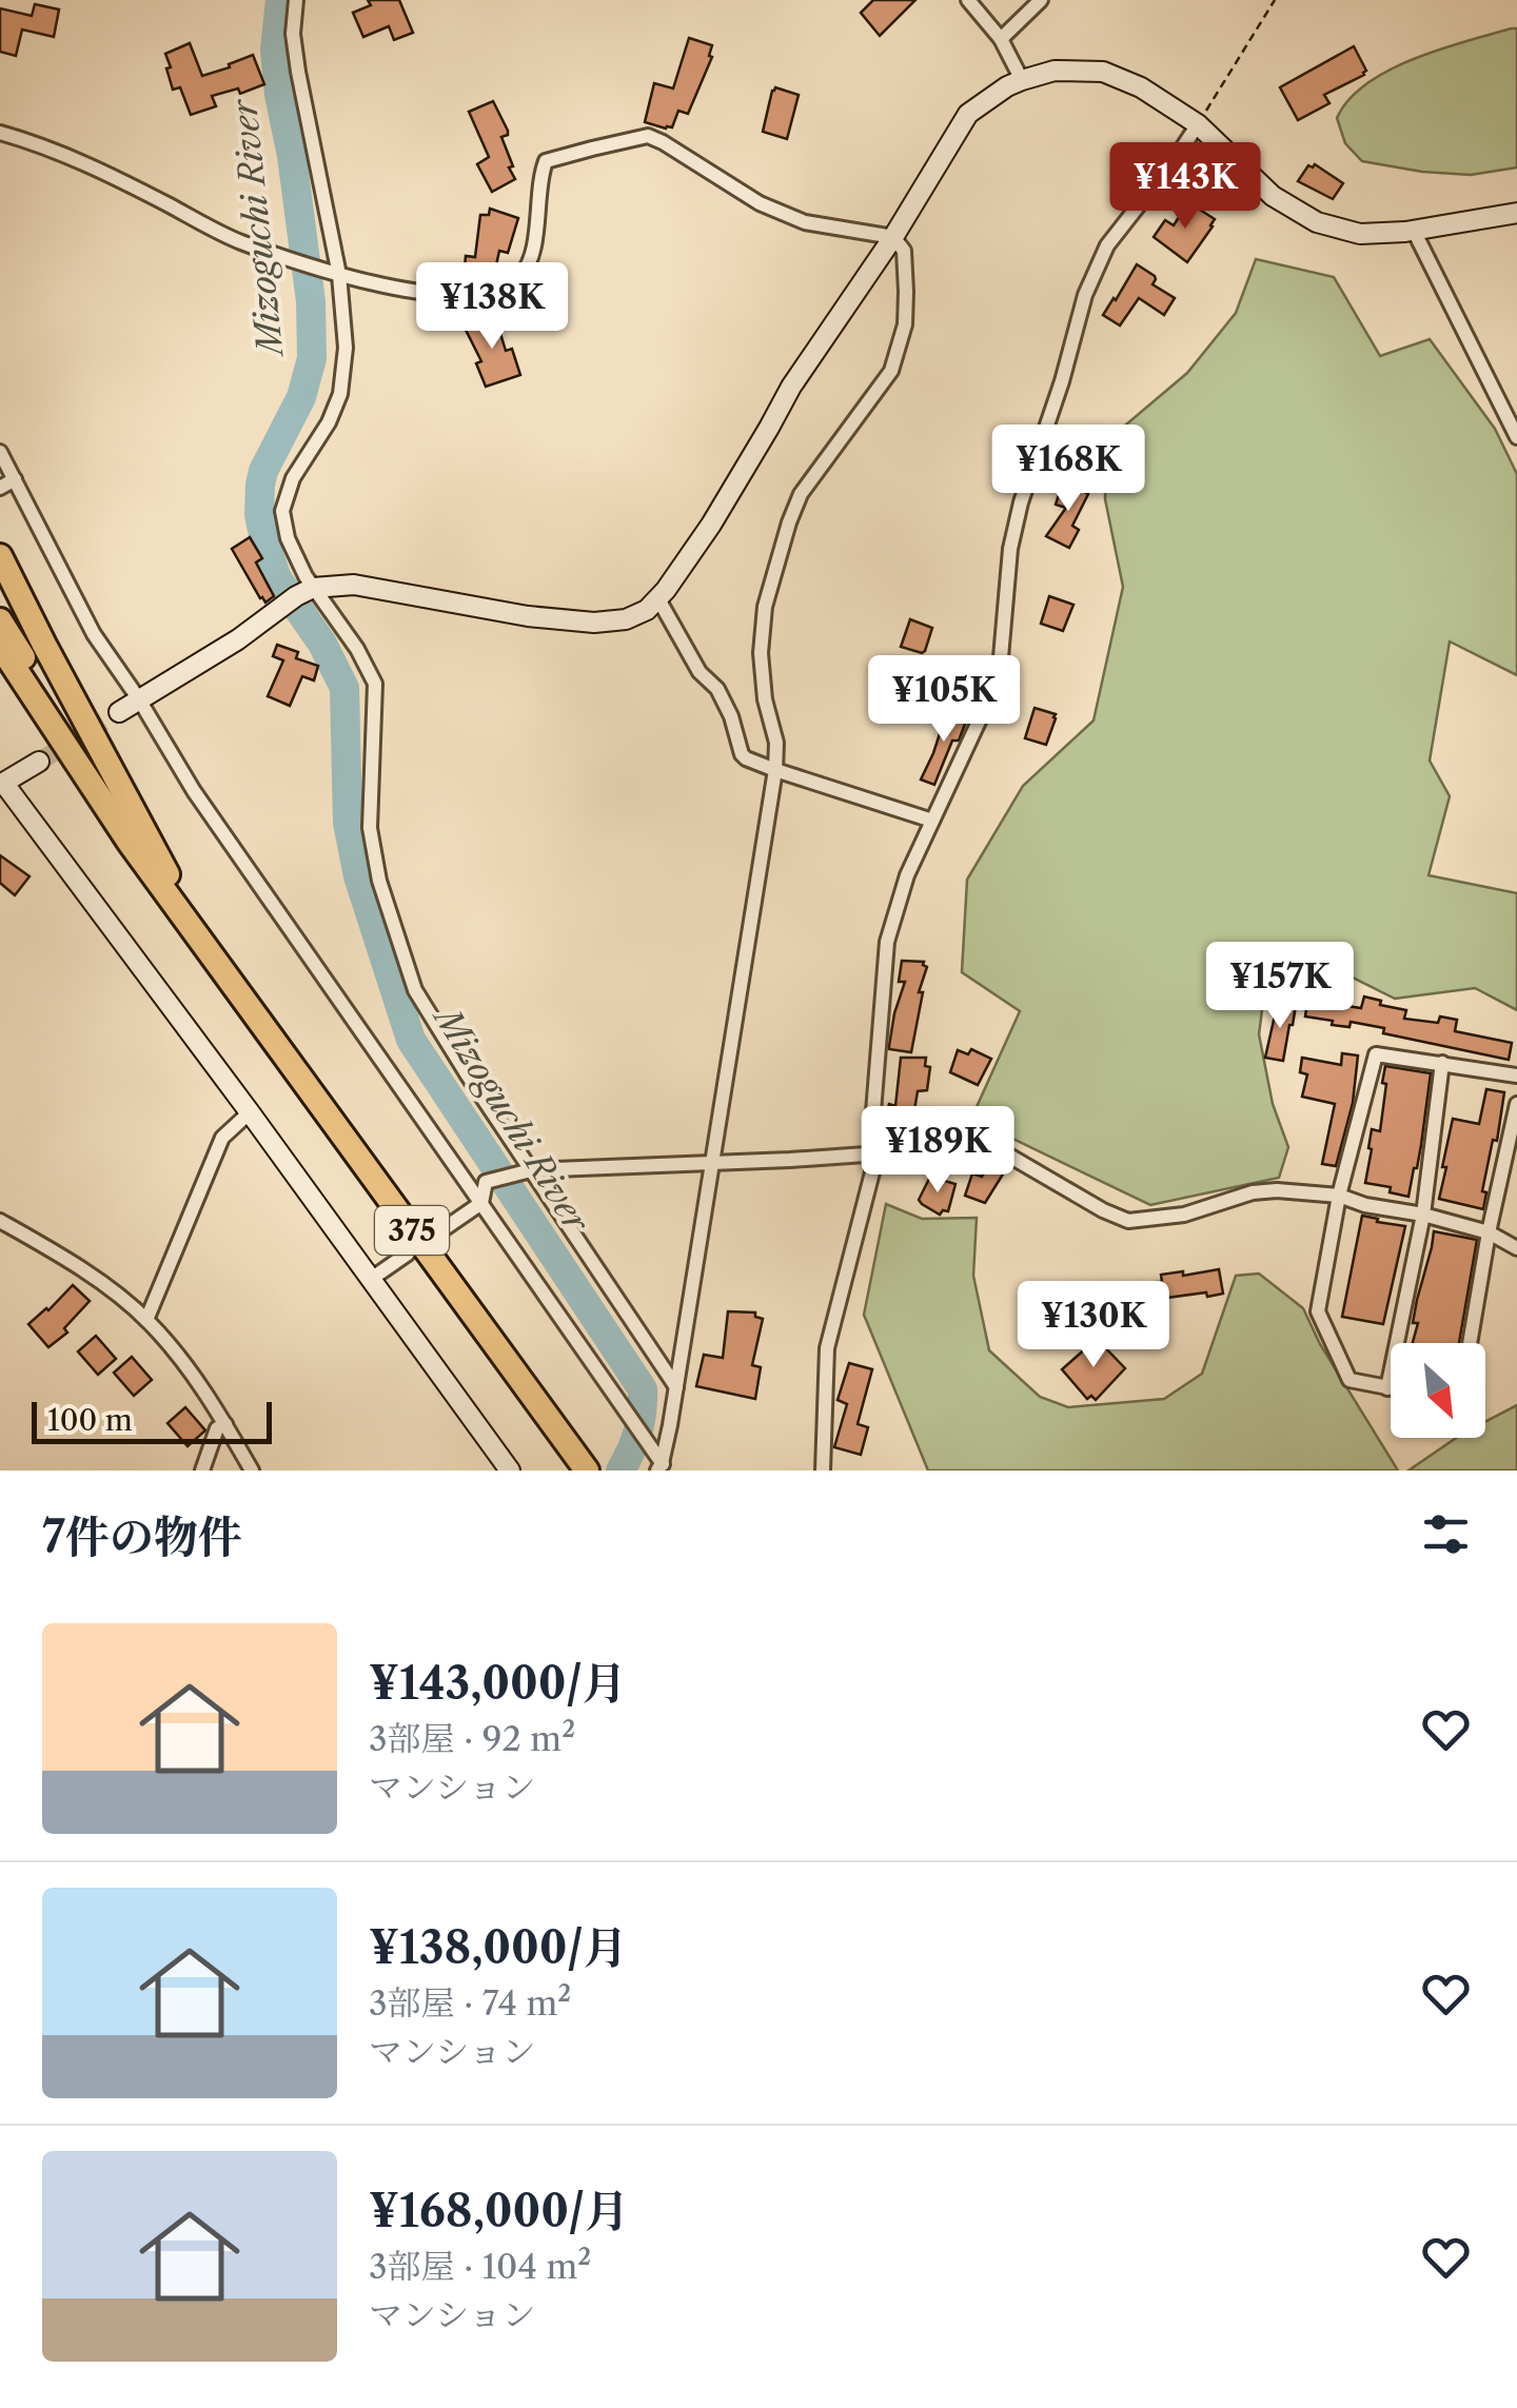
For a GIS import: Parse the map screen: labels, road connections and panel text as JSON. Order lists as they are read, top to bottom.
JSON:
{
  "streets": {
    "highway": ["375"]
  },
  "water": ["Mizoguchi River"],
  "scale_bar": "100 m",
  "north": "bottom right",
  "page": {
    "price": [
      "¥143K",
      "¥138K",
      "¥168K",
      "¥105K",
      "¥157K",
      "¥189K",
      "¥130K"
    ],
    "scale": "100 m",
    "heading": "7件の物件",
    "list": [
      {
        "name": "¥143,000/月",
        "note": "3部屋 · 92 m² · マンション"
      },
      {
        "name": "¥138,000/月",
        "note": "3部屋 · 74 m² · マンション"
      },
      {
        "name": "¥168,000/月",
        "note": "3部屋 · 104 m² · マンション"
      }
    ]
  }
}
